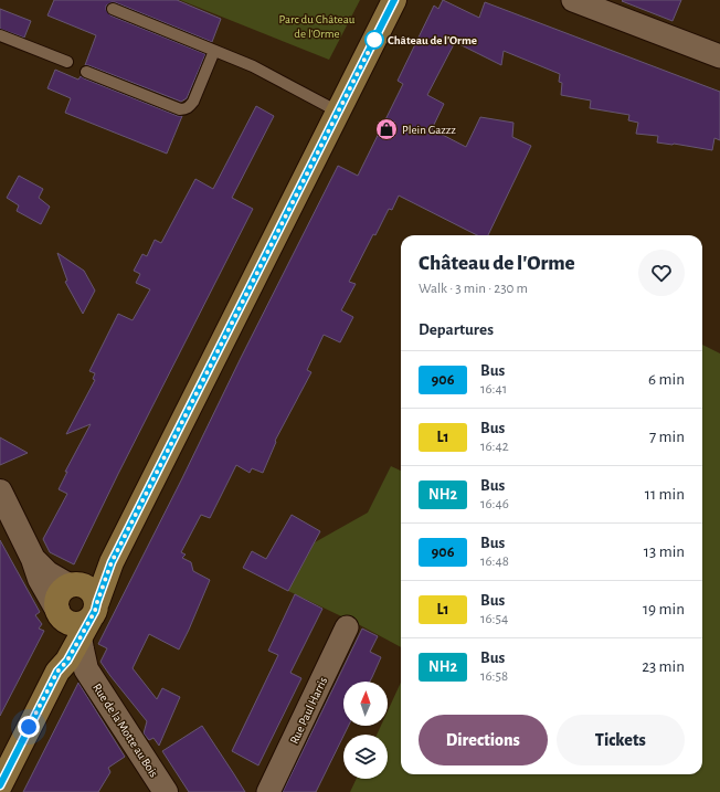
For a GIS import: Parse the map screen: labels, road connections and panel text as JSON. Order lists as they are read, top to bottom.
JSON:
{
  "streets": {
    "street": ["Rue Paul Harris", "Rue de la Motte au Bois"]
  },
  "parks": ["Parc du Château de l'Orme"],
  "places": {
    "other": ["Château de l'Orme"],
    "shop": ["Plein Gazzz"]
  },
  "lines": ["bus line 906"],
  "north": "top",
  "page": {
    "heading": [
      ["Château de l'Orme", "Walk · 3 min · 230 m"],
      "Departures"
    ],
    "list": [
      {
        "mark": "906",
        "name": "Bus",
        "note": "16:41",
        "value": "6 min"
      },
      {
        "mark": "L1",
        "name": "Bus",
        "note": "16:42",
        "value": "7 min"
      },
      {
        "mark": "NH2",
        "name": "Bus",
        "note": "16:46",
        "value": "11 min"
      },
      {
        "mark": "906",
        "name": "Bus",
        "note": "16:48",
        "value": "13 min"
      },
      {
        "mark": "L1",
        "name": "Bus",
        "note": "16:54",
        "value": "19 min"
      },
      {
        "mark": "NH2",
        "name": "Bus",
        "note": "16:58",
        "value": "23 min"
      }
    ],
    "buttons": ["Directions", "Tickets"]
  }
}
